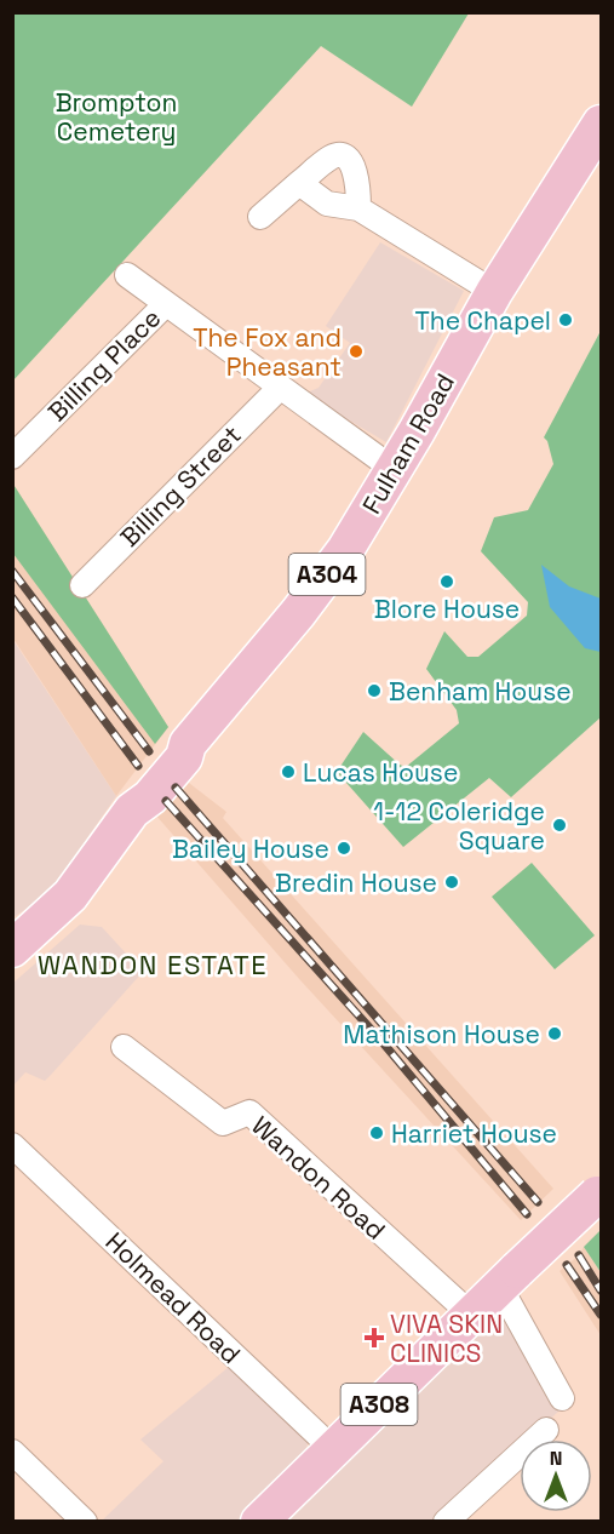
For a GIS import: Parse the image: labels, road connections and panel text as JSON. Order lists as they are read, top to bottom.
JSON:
{
  "streets": {
    "main road": ["Fulham Road", "A304", "A308"],
    "street": [
      "Billing Place",
      "Billing Street",
      "Wandon Road",
      "Holmead Road"
    ]
  },
  "crossings": [
    ["Wandon Road", "A308"],
    ["Holmead Road", "A308"]
  ],
  "districts": ["WANDON ESTATE"],
  "parks": ["Brompton Cemetery"],
  "places": {
    "other": [
      "The Chapel",
      "The Fox and Pheasant",
      "Blore House",
      "Benham House",
      "Lucas House",
      "1-12 Coleridge Square",
      "Bailey House",
      "Bredin House",
      "Mathison House",
      "Harriet House"
    ],
    "health": ["VIVA SKIN CLINICS"]
  },
  "north": "top"
}
